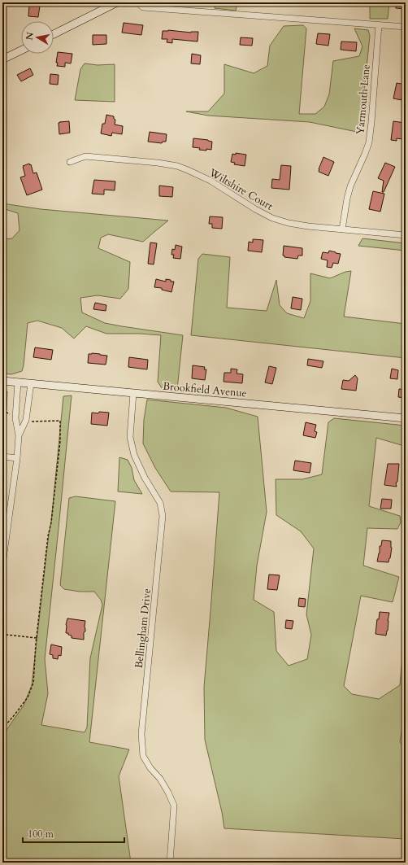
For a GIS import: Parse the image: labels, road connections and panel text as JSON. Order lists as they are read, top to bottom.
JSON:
{
  "streets": {
    "main road": ["Brookfield Avenue"],
    "street": ["Yarmouth Lane", "Wiltshire Court", "Bellingham Drive"]
  },
  "crossings": [
    ["Yarmouth Lane", "Wiltshire Court"],
    ["Brookfield Avenue", "Bellingham Drive"]
  ],
  "scale_bar": "100 m",
  "north": "left"
}
